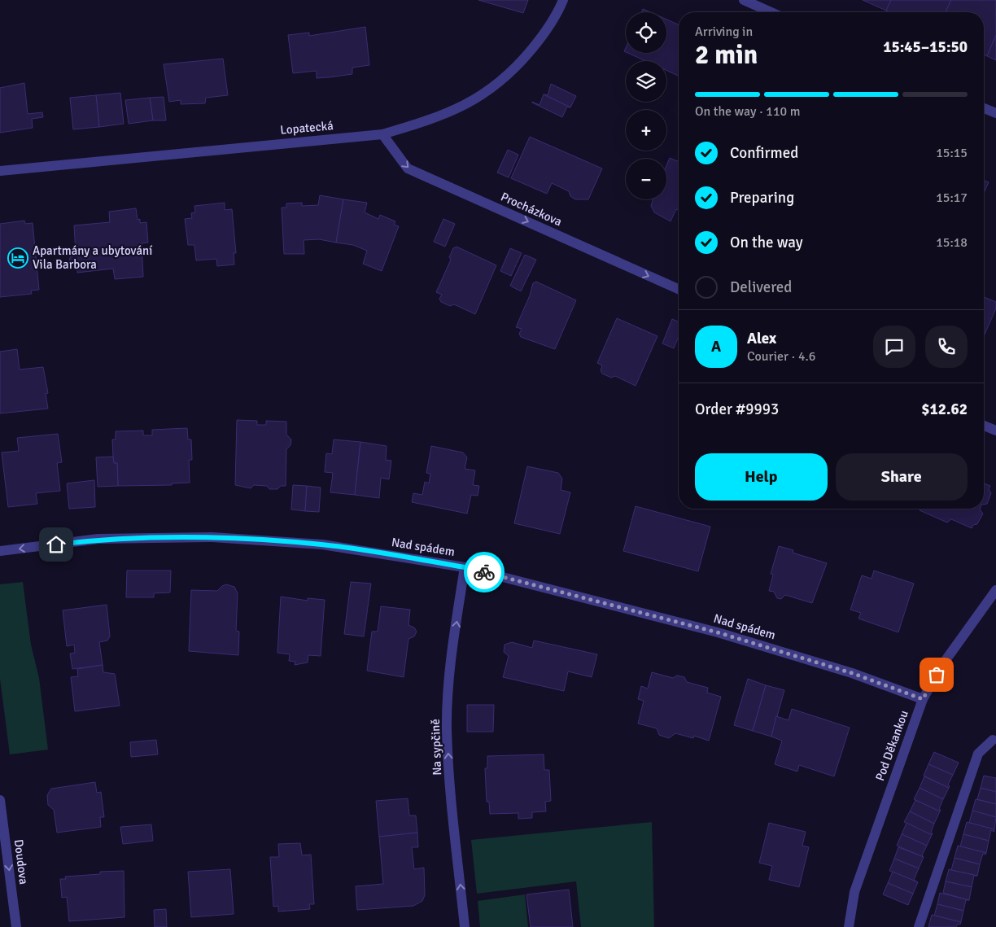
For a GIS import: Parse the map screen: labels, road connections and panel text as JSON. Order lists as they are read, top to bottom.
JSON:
{
  "streets": {
    "street": [
      "Lopatecká",
      "Procházkova",
      "Nad spádem",
      "Pod Děkankou",
      "Na sypčině",
      "Doudova"
    ]
  },
  "crossings": [
    ["Lopatecká", "Procházkova"],
    ["Nad spádem", "Pod Děkankou"],
    ["Nad spádem", "Na sypčině"]
  ],
  "one_way": [
    "Procházkova",
    "Nad spádem",
    "Na sypčině",
    "Doudova"
  ],
  "places": {
    "hotel": ["Apartmány a ubytování Vila Barbora"]
  },
  "page": {
    "map_buttons": ["+", "−"],
    "heading": ["2 min", "Arriving in", "15:45–15:50"],
    "panel": [
      "Alex",
      "Courier · 4.6",
      "Order #9993",
      "$12.62"
    ],
    "bar": "On the way · 110 m",
    "list": [
      ["Confirmed", "15:15"],
      ["Preparing", "15:17"],
      ["On the way", "15:18"],
      "Delivered"
    ],
    "round": "A",
    "buttons": ["Help", "Share"]
  }
}
